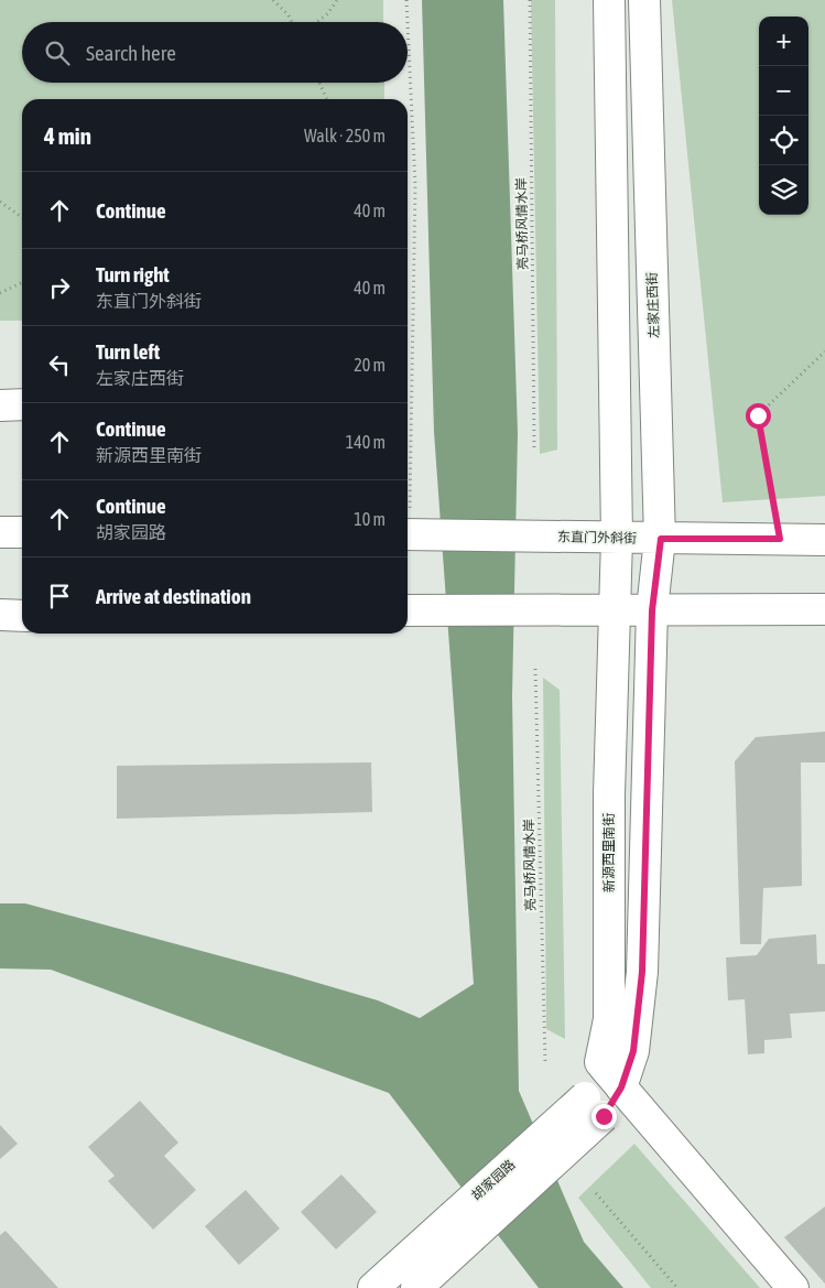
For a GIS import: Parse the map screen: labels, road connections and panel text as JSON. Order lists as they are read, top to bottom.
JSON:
{
  "streets": {
    "main road": [
      "左家庄西街",
      "东直门外斜街",
      "新源西里南街",
      "胡家园路"
    ],
    "path": ["亮马桥风情水岸"]
  },
  "crossings": [
    ["左家庄西街", "东直门外斜街"],
    ["新源西里南街", "胡家园路"]
  ],
  "page": {
    "map_buttons": ["+", "−"],
    "search": "Search here",
    "heading": ["4 min", "Walk · 250 m"],
    "list": [
      ["Continue", "40 m"],
      ["Turn right", "东直门外斜街", "40 m"],
      ["Turn left", "左家庄西街", "20 m"],
      ["Continue", "新源西里南街", "140 m"],
      ["Continue", "胡家园路", "10 m"],
      "Arrive at destination"
    ]
  }
}
